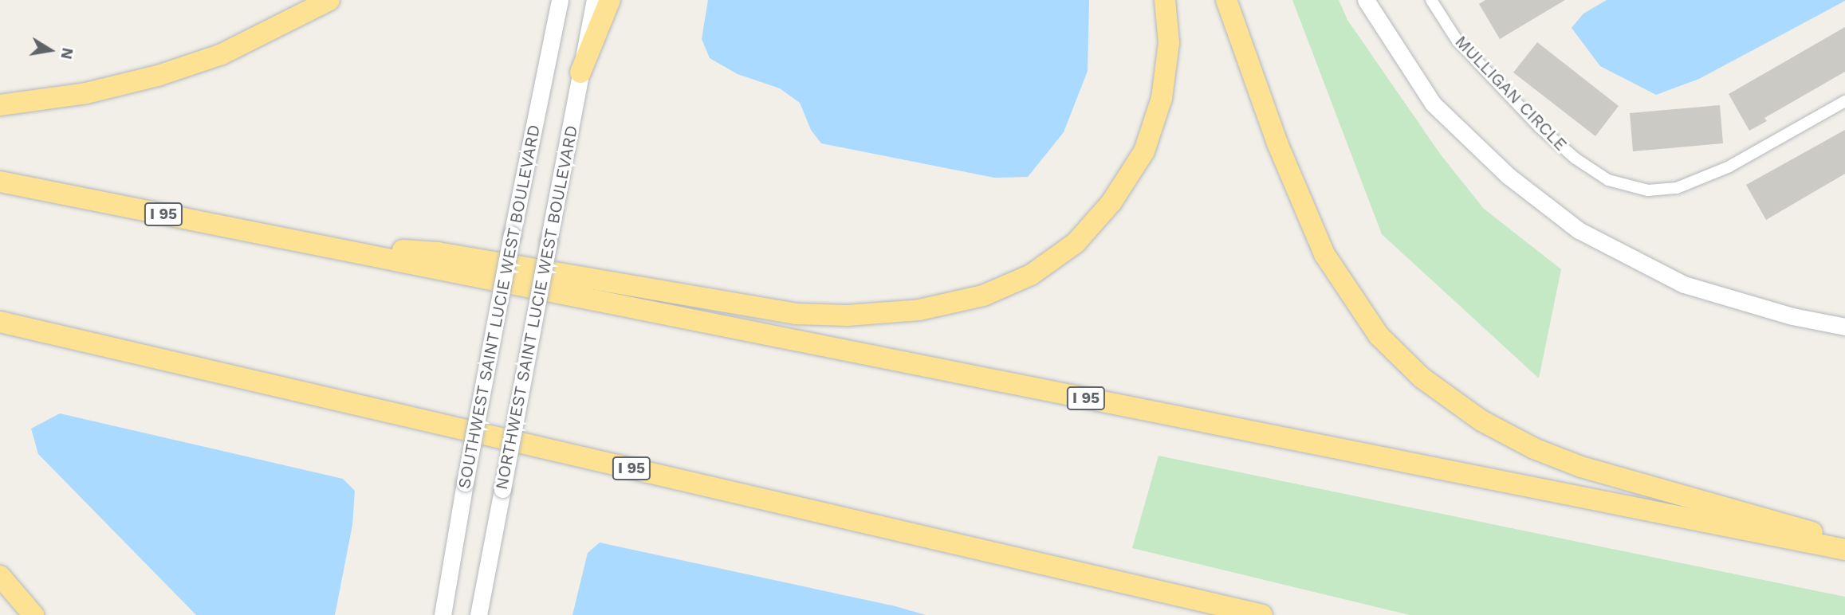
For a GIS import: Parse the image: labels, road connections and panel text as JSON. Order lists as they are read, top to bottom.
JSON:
{
  "streets": {
    "highway": ["I 95"],
    "main road": ["SOUTHWEST SAINT LUCIE WEST BOULEVARD", "NORTHWEST SAINT LUCIE WEST BOULEVARD"],
    "street": ["MULLIGAN CIRCLE"]
  },
  "north": "right"
}
